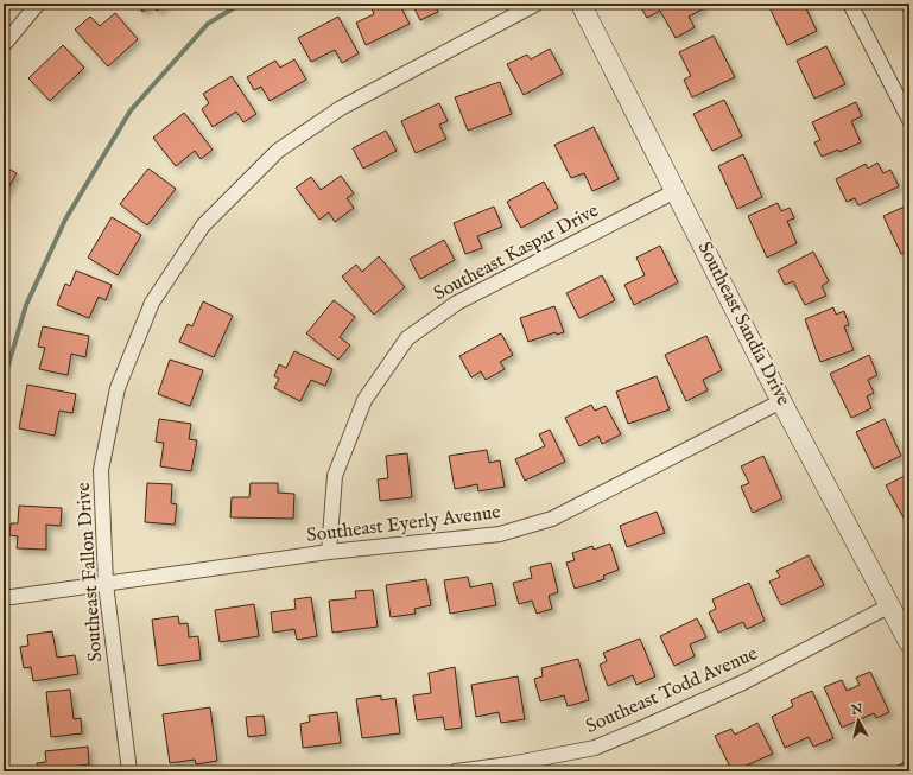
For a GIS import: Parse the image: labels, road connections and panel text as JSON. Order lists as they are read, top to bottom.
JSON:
{
  "streets": {
    "street": [
      "Southeast Kaspar Drive",
      "Southeast Sandia Drive",
      "Southeast Eyerly Avenue",
      "Southeast Fallon Drive",
      "Southeast Todd Avenue"
    ]
  },
  "crossings": [
    ["Southeast Kaspar Drive", "Southeast Sandia Drive"],
    ["Southeast Kaspar Drive", "Southeast Eyerly Avenue"],
    ["Southeast Sandia Drive", "Southeast Eyerly Avenue"],
    ["Southeast Sandia Drive", "Southeast Todd Avenue"],
    ["Southeast Eyerly Avenue", "Southeast Fallon Drive"]
  ],
  "north": "top"
}
